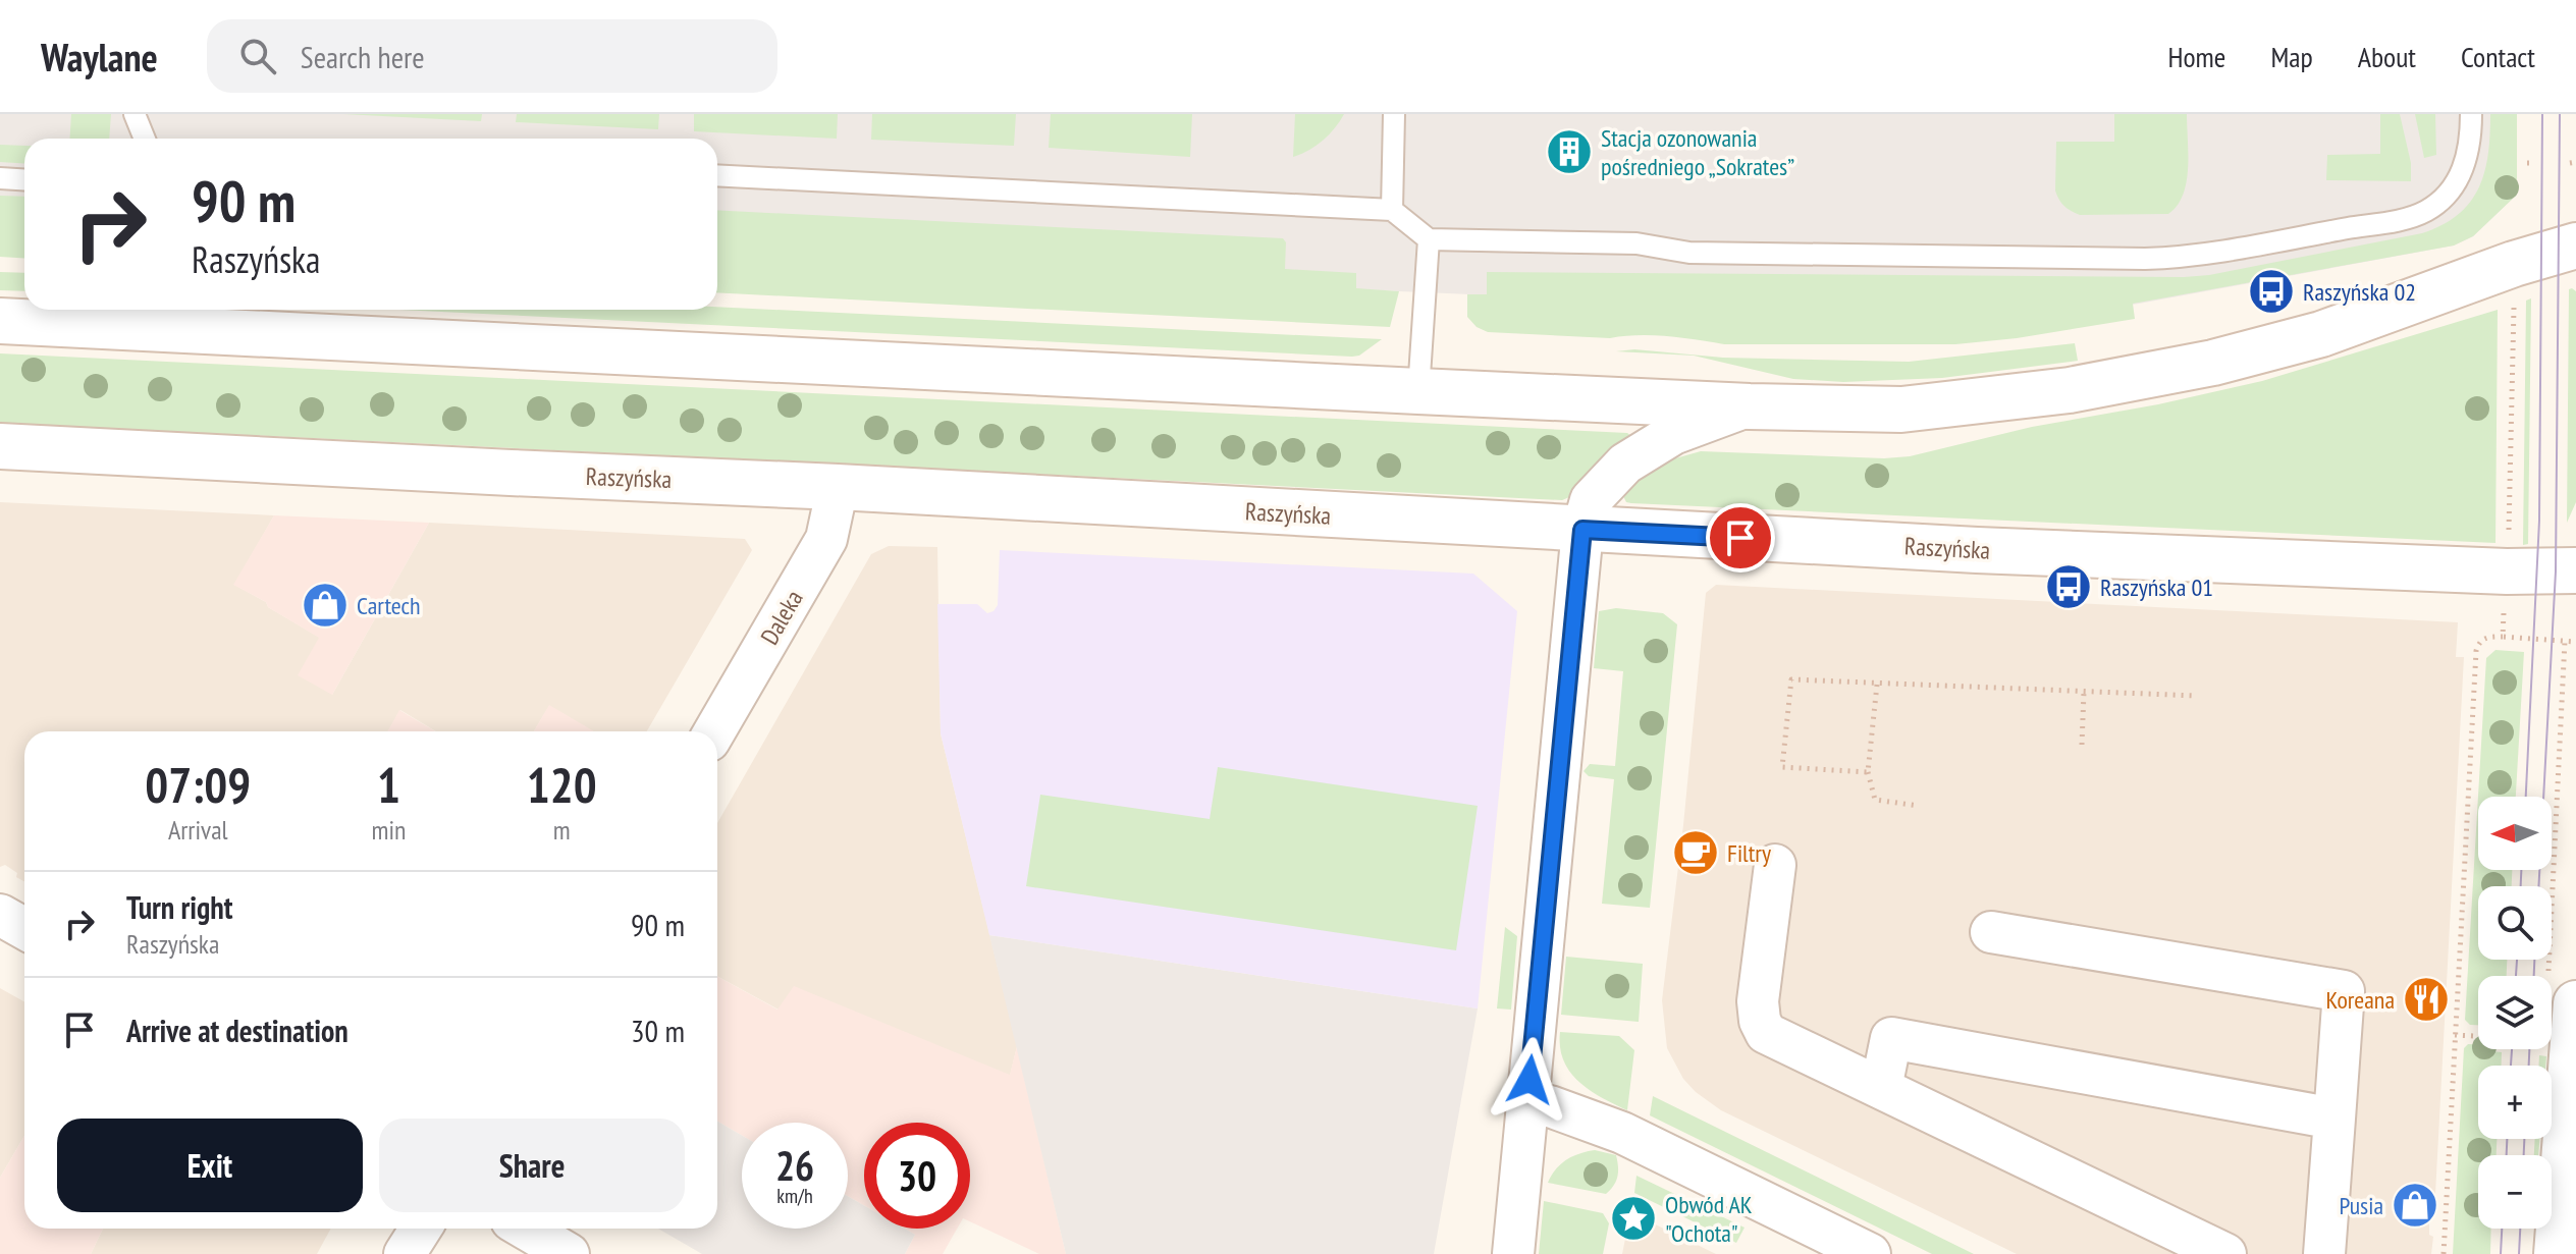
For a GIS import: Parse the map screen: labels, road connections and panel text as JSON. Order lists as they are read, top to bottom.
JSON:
{
  "streets": {
    "main road": ["Raszyńska"],
    "street": ["Daleka"]
  },
  "crossings": [
    ["Raszyńska", "Daleka"]
  ],
  "places": {
    "building": ["Stacja ozonowania pośredniego „Sokrates”"],
    "bus stop": ["Raszyńska 02", "Raszyńska 01"],
    "shop": ["Cartech", "Pusia"],
    "cafe": ["Filtry"],
    "restaurant": ["Koreana"],
    "place": ["Obwód AK \"Ochota\""]
  },
  "north": "left",
  "page": {
    "header": "Waylane",
    "search": "Search here",
    "nav": [
      "Home",
      "Map",
      "About",
      "Contact"
    ],
    "turn": ["90 m", "Raszyńska"],
    "eta": [
      "07:09",
      "Arrival",
      "1",
      "min",
      "120",
      "m"
    ],
    "map_buttons": ["+", "−"],
    "list": [
      {
        "name": "Turn right",
        "note": "Raszyńska",
        "value": "90 m"
      },
      {
        "name": "Arrive at destination",
        "value": "30 m"
      }
    ],
    "buttons": ["Exit", "Share"],
    "speed": "26 km/h",
    "limit": "30"
  }
}
